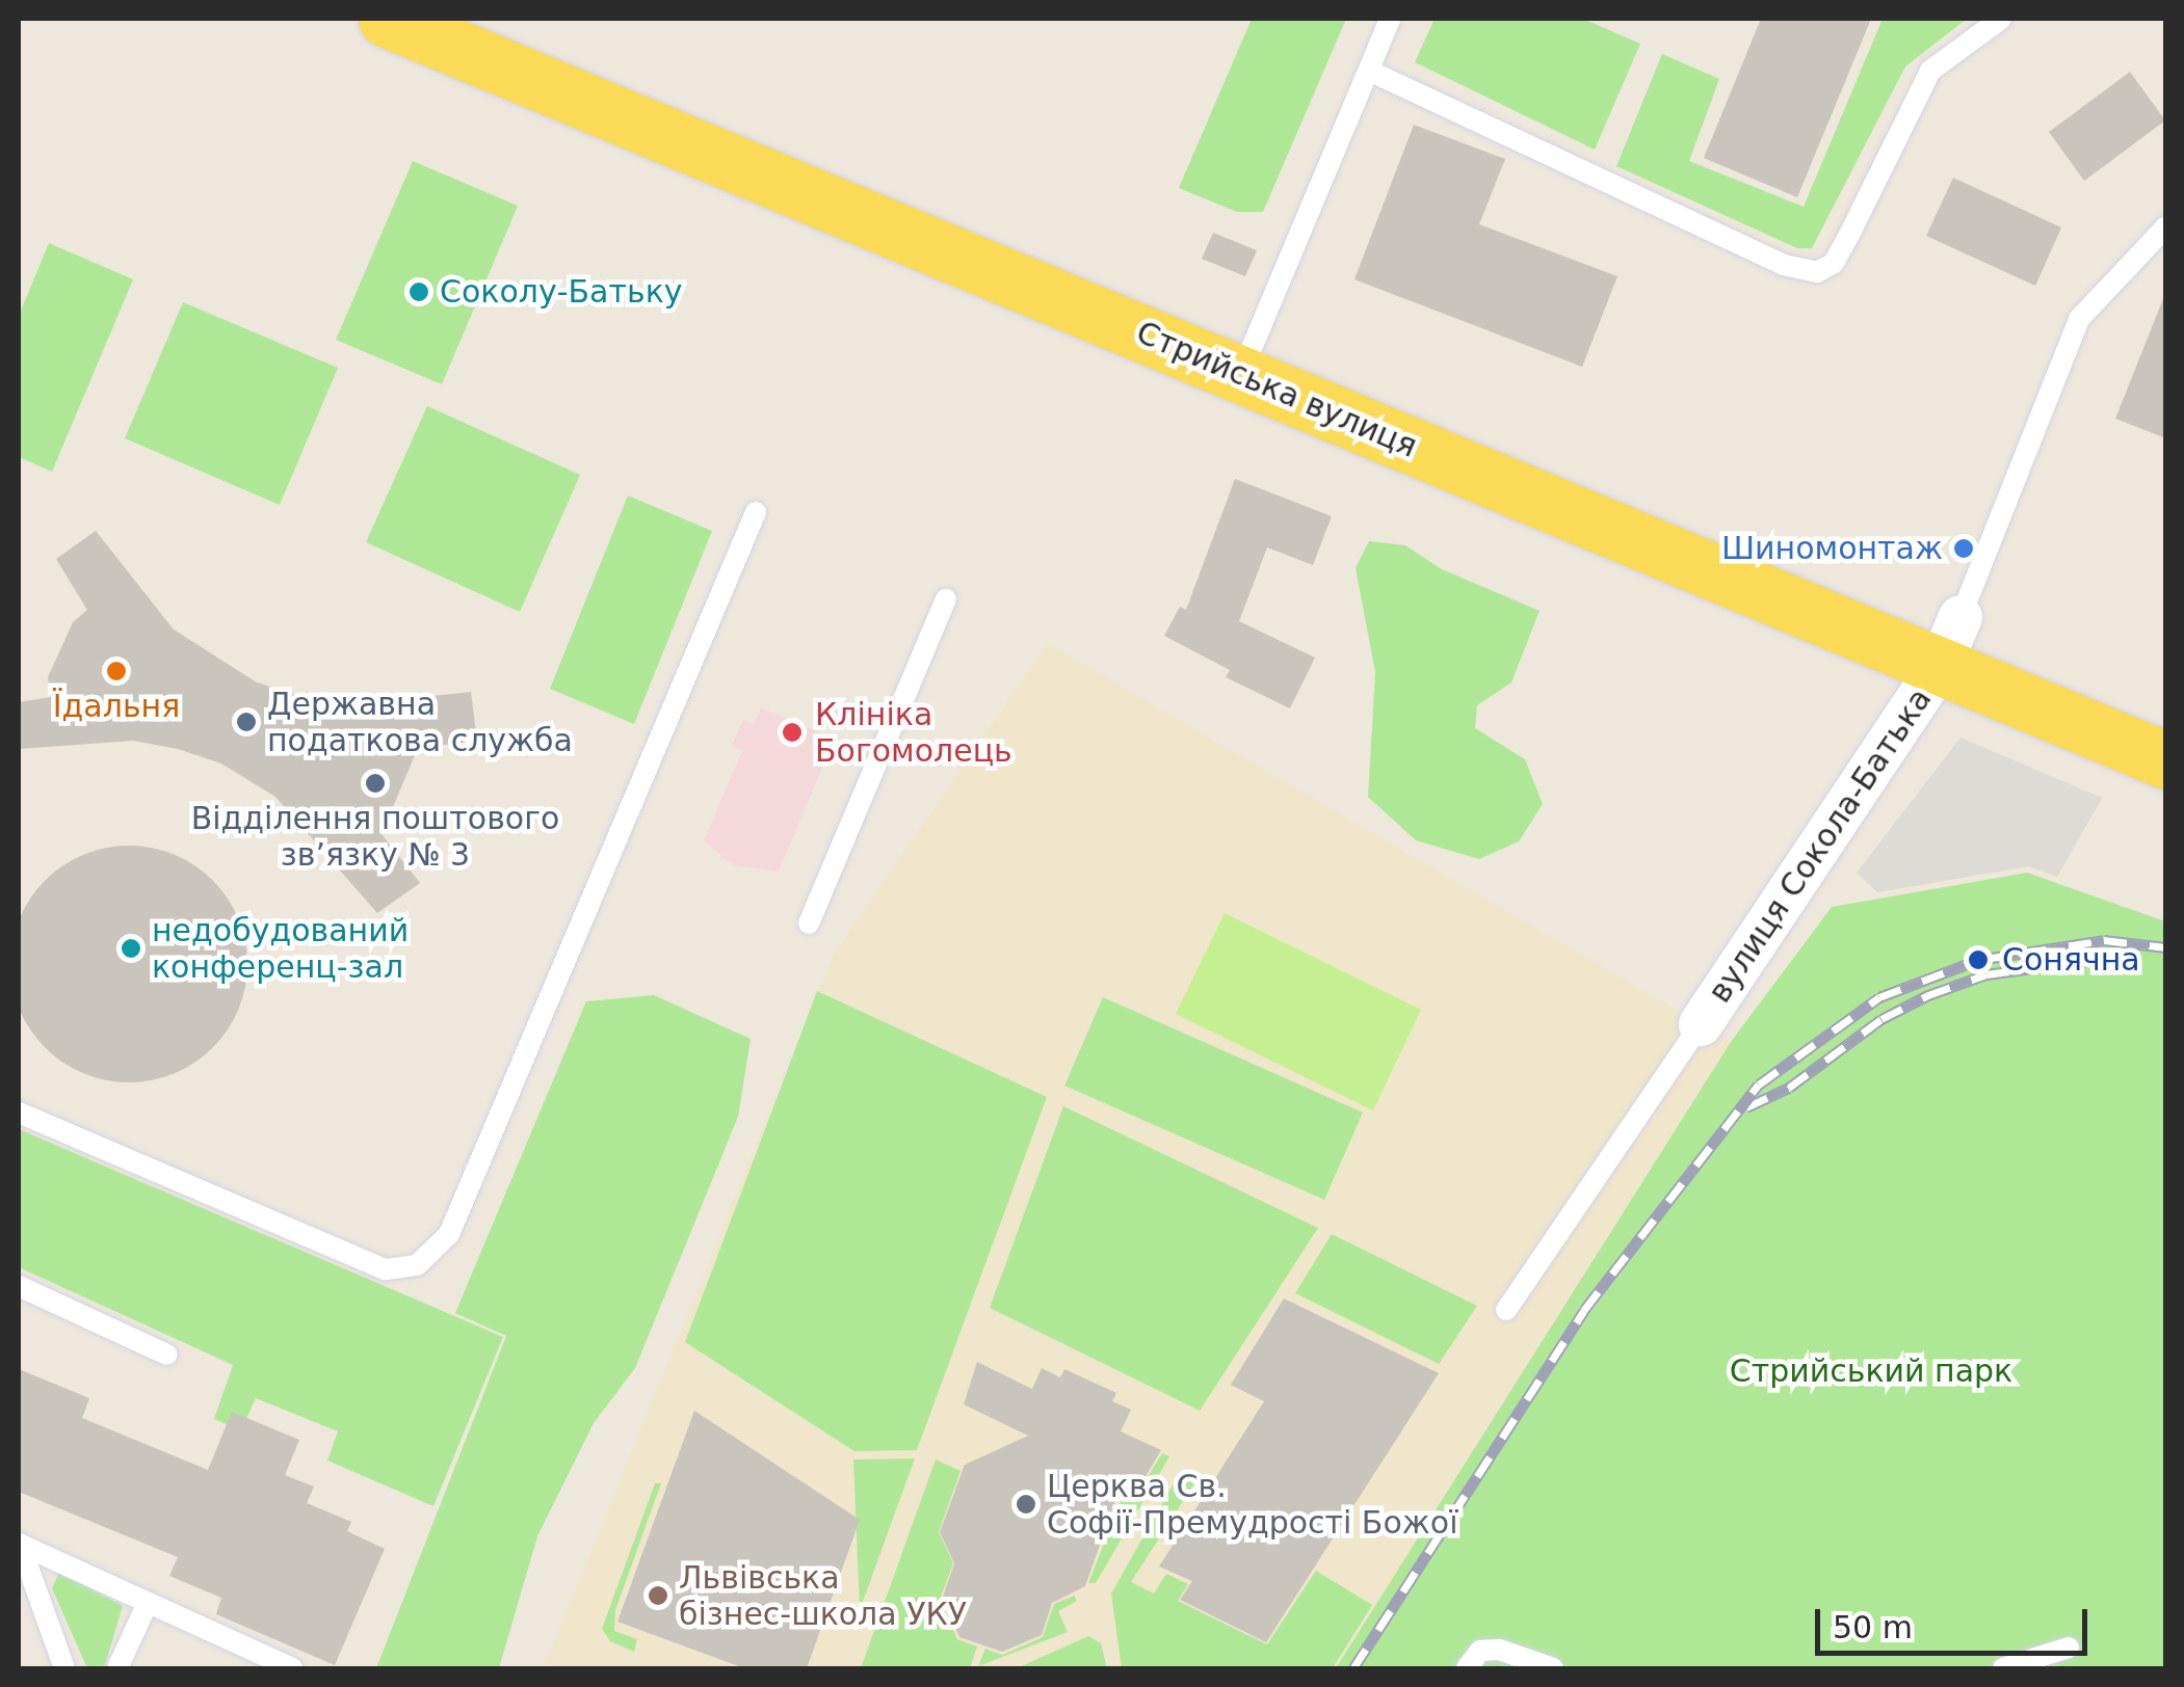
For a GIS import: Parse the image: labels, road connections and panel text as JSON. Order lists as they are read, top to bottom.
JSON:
{
  "streets": {
    "main road": ["Стрийська вулиця"],
    "street": ["вулиця Сокола-Батька"]
  },
  "crossings": [
    ["Стрийська вулиця", "вулиця Сокола-Батька"]
  ],
  "parks": ["Стрийський парк"],
  "places": [
    "Соколу-Батьку",
    "Шиномонтаж",
    "Їдальня",
    "Державна податкова служба",
    "Клініка Богомолець",
    "Відділення поштового зв’язку № 3",
    "недобудований конференц-зал",
    "Сонячна",
    "Церква Св. Софії-Премудрості Божої",
    "Львівська бізнес-школа УКУ"
  ],
  "scale_bar": "50 m"
}
